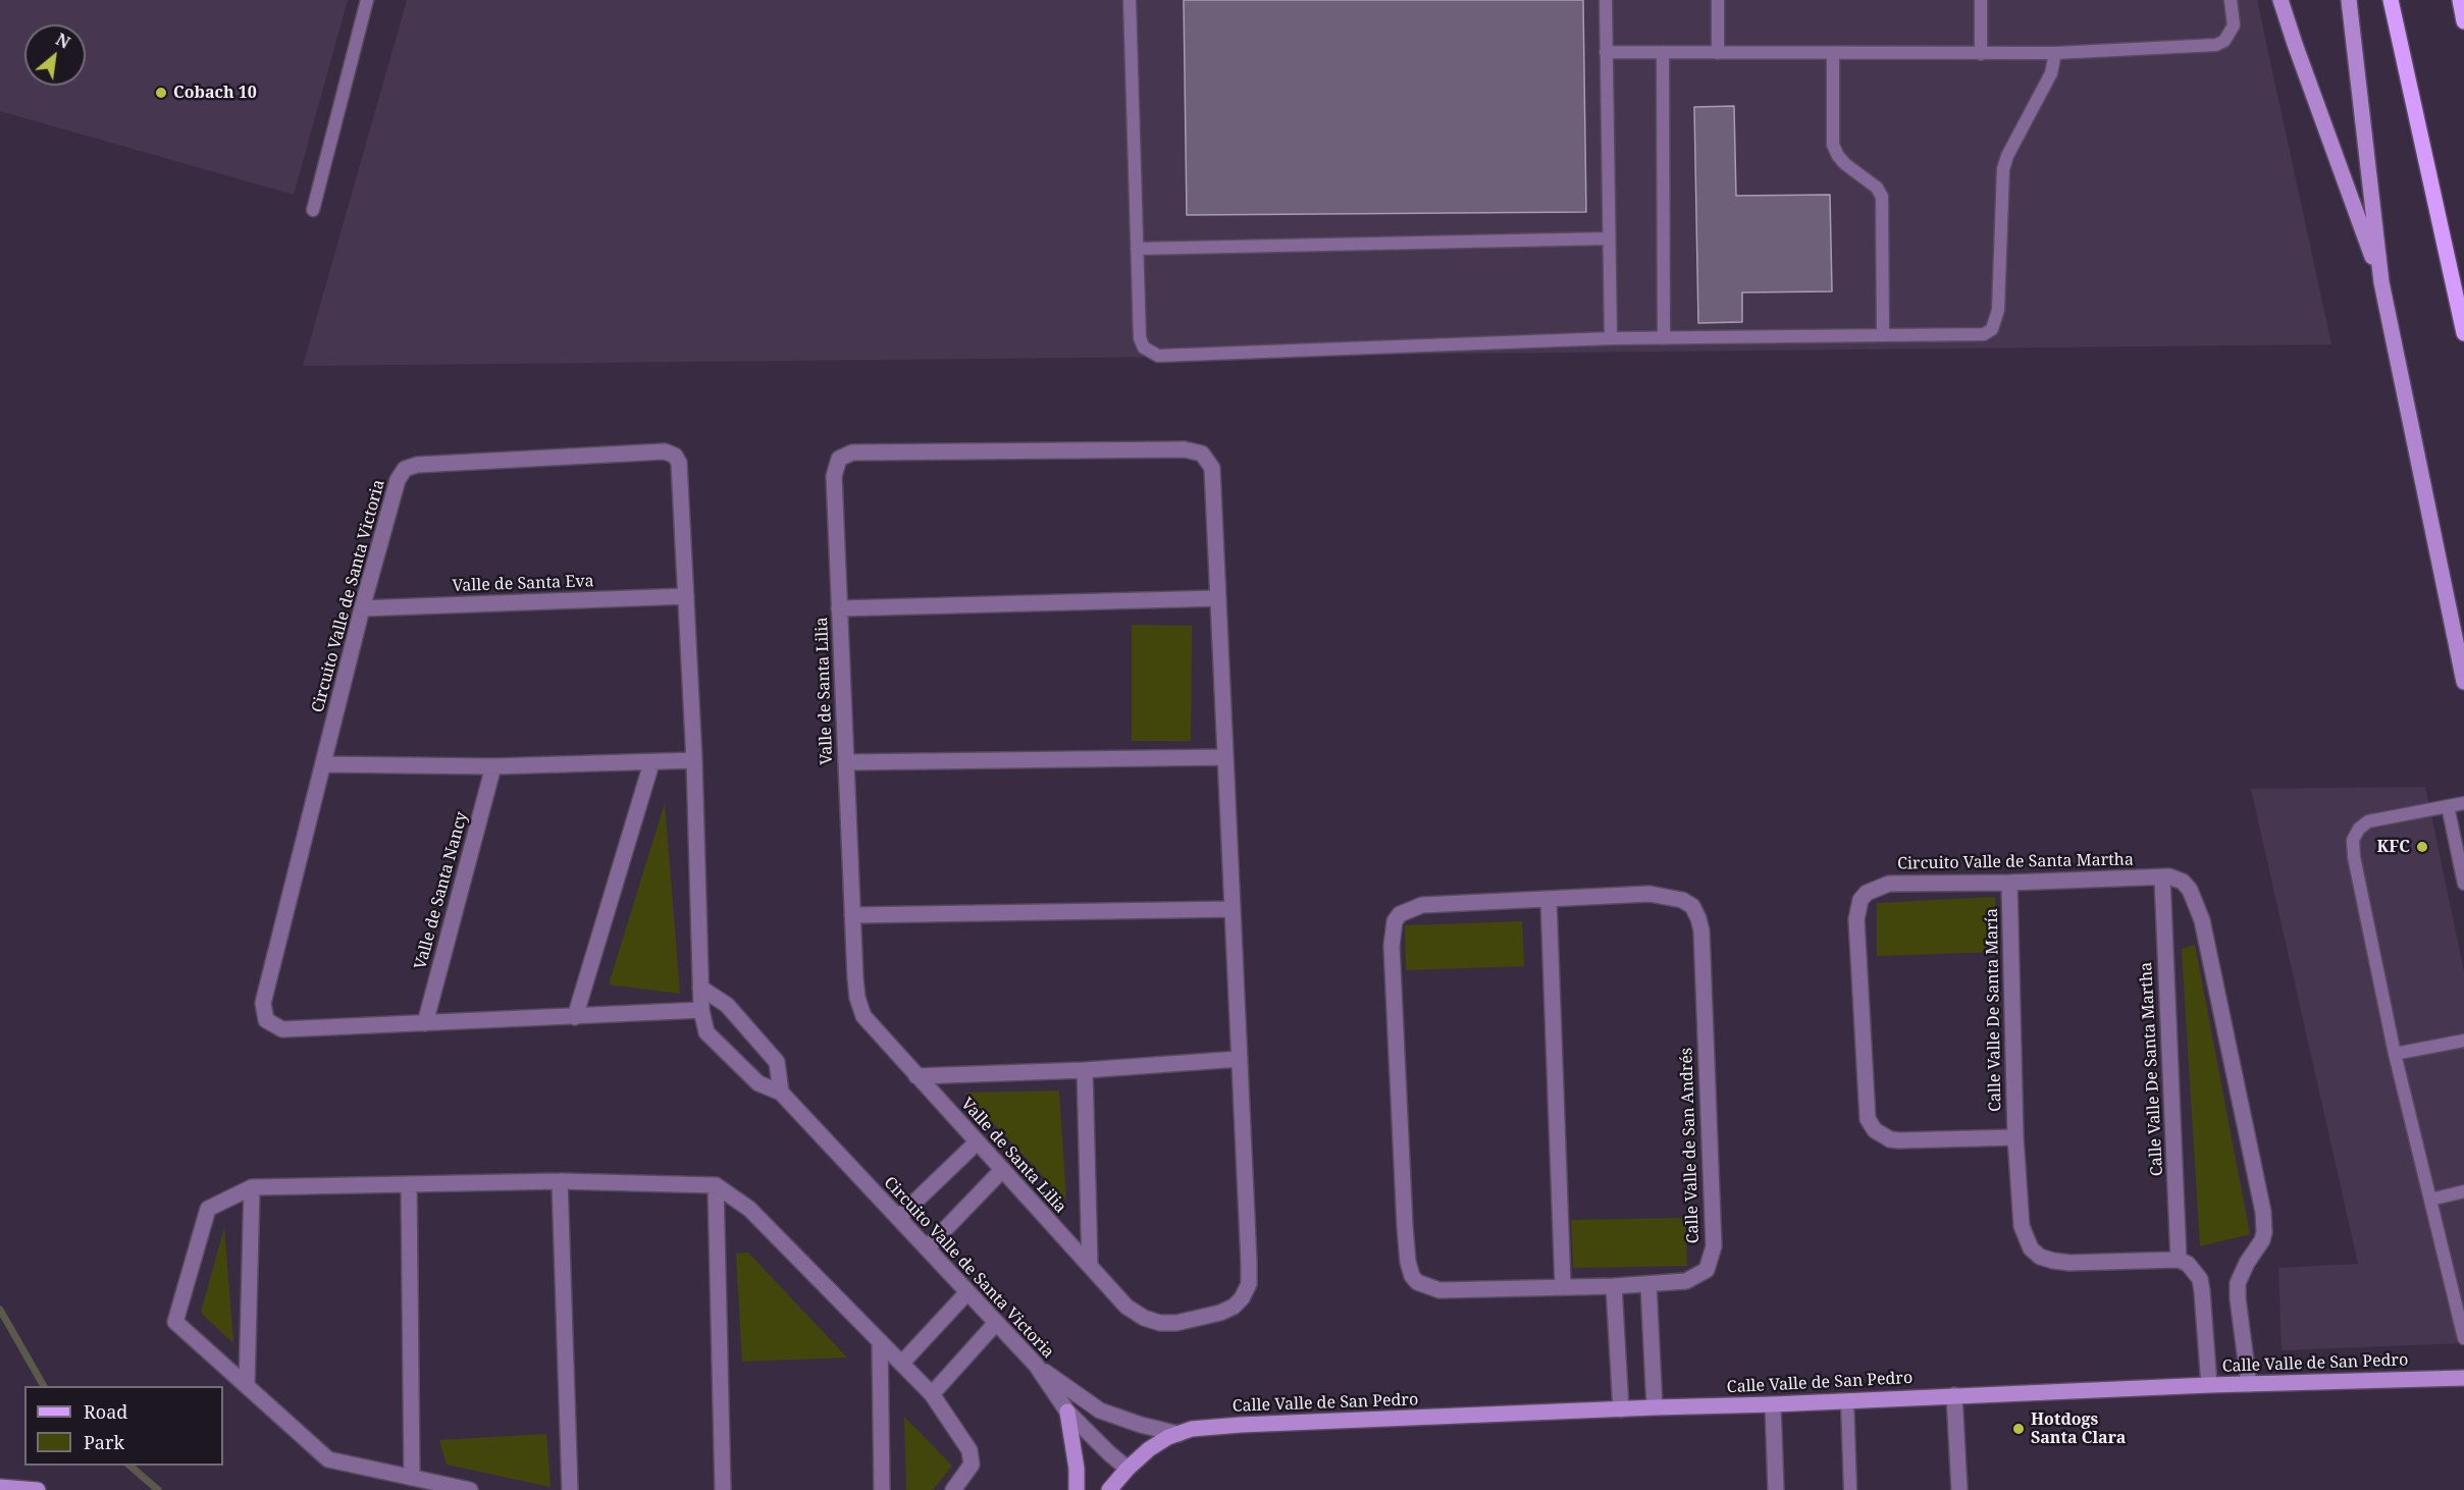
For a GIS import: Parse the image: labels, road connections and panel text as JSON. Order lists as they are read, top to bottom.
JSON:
{
  "streets": {
    "street": [
      "Valle de Santa Eva",
      "Circuito Valle de Santa Victoria",
      "Valle de Santa Lilia",
      "Circuito Valle de Santa Martha",
      "Valle de Santa Nancy",
      "Calle Valle De Santa María",
      "Calle Valle De Santa Martha",
      "Calle Valle de San Andrés",
      "Calle Valle de San Pedro"
    ]
  },
  "crossings": [
    ["Valle de Santa Eva", "Circuito Valle de Santa Victoria"],
    ["Circuito Valle de Santa Victoria", "Valle de Santa Nancy"],
    ["Circuito Valle de Santa Victoria", "Calle Valle de San Pedro"],
    ["Circuito Valle de Santa Martha", "Calle Valle De Santa María"],
    ["Circuito Valle de Santa Martha", "Calle Valle De Santa Martha"],
    ["Circuito Valle de Santa Martha", "Calle Valle de San Pedro"]
  ],
  "places": ["Cobach 10", "KFC", "Hotdogs Santa Clara"],
  "legend": ["Road", "Park"],
  "north": "top right"
}
